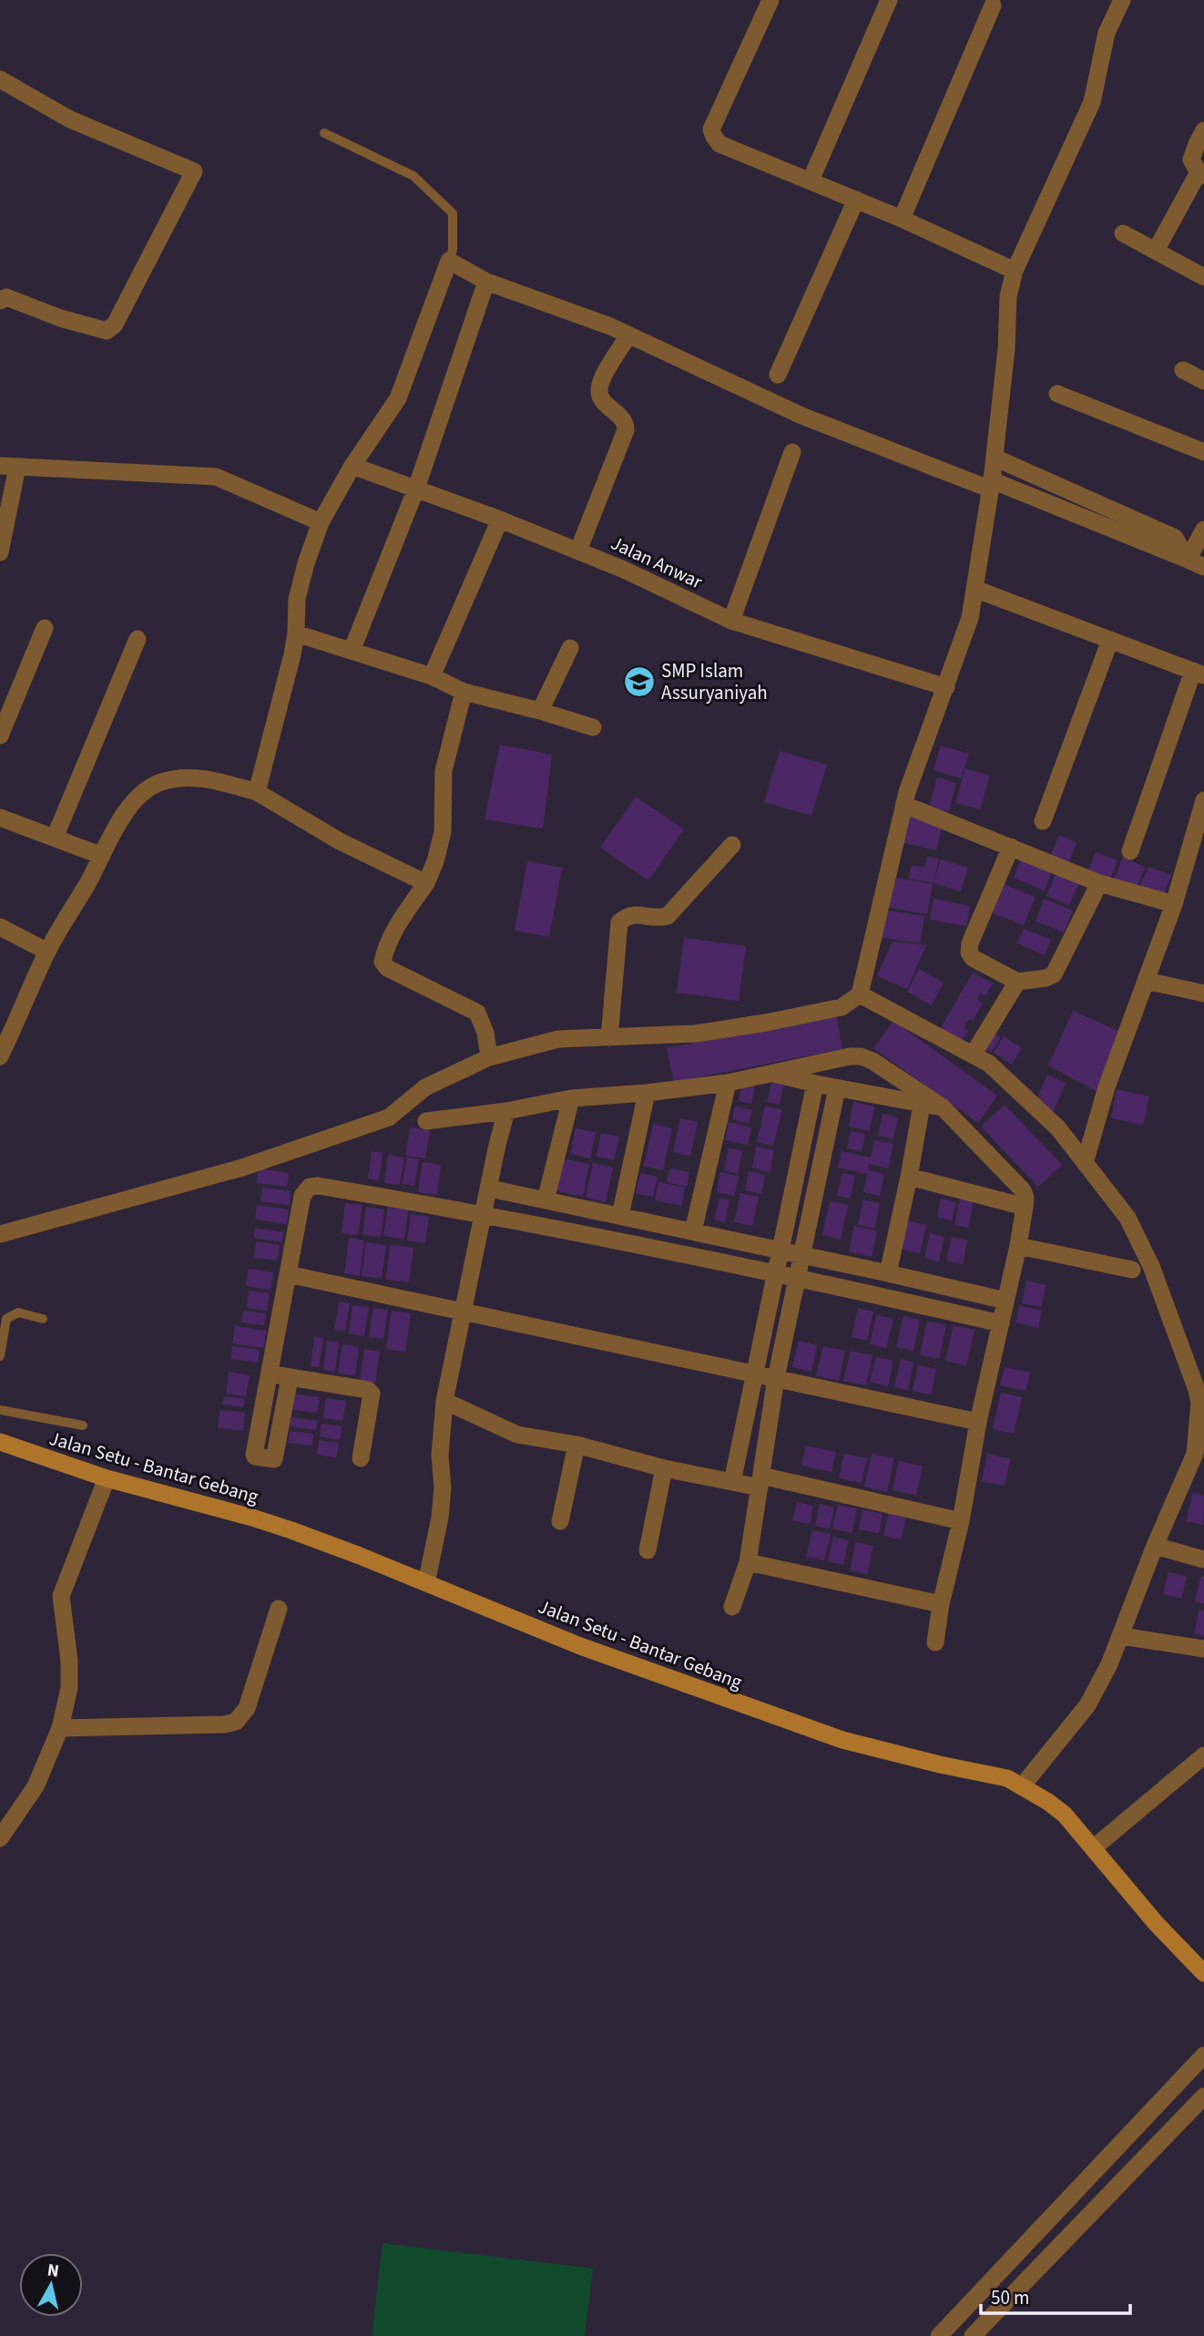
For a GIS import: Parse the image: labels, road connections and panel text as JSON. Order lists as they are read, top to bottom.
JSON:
{
  "streets": {
    "main road": ["Jalan Setu - Bantar Gebang"],
    "street": ["Jalan Anwar"]
  },
  "places": {
    "school or university": ["SMP Islam Assuryaniyah"]
  },
  "scale_bar": "50 m",
  "north": "top"
}
